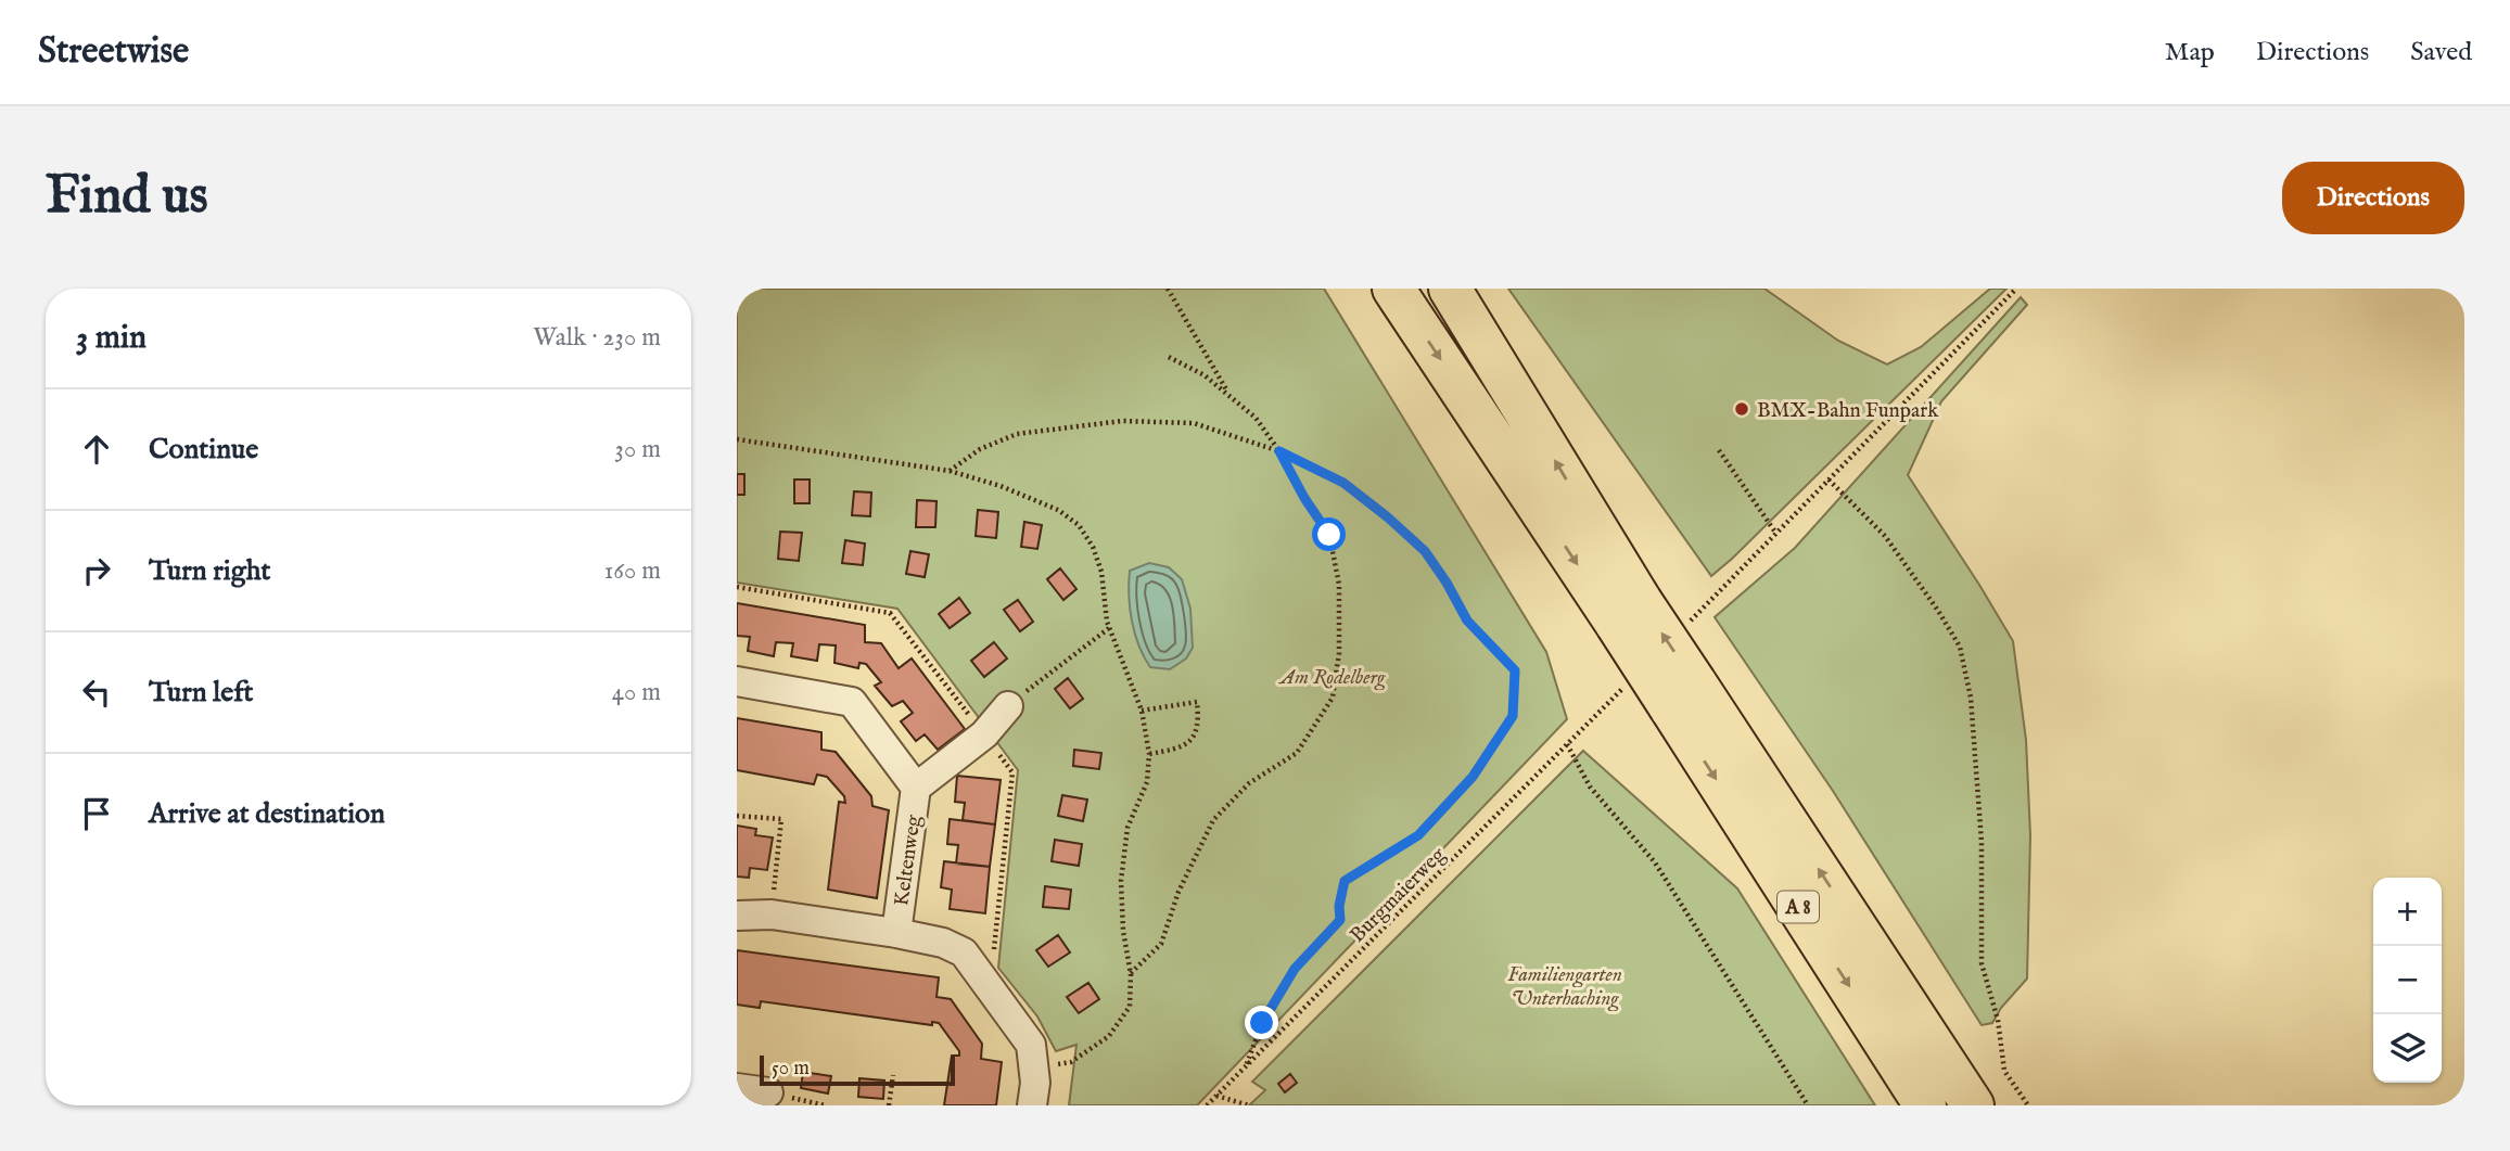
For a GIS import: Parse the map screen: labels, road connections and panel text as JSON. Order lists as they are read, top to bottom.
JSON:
{
  "streets": {
    "highway": ["A 8"],
    "street": ["Keltenweg"],
    "path": ["Burgmaierweg"]
  },
  "parks": ["Am Rodelberg", "Familiengarten Unterhaching"],
  "places": ["BMX-Bahn Funpark"],
  "scale_bar": "50 m",
  "page": {
    "header": "Streetwise",
    "nav": ["Map", "Directions", "Saved"],
    "buttons": "Directions",
    "title": "Find us",
    "heading": ["3 min", "Walk · 230 m"],
    "list": [
      ["Continue", "30 m"],
      ["Turn right", "160 m"],
      ["Turn left", "40 m"],
      "Arrive at destination"
    ],
    "map_buttons": ["+", "−"],
    "scale": "50 m"
  }
}
